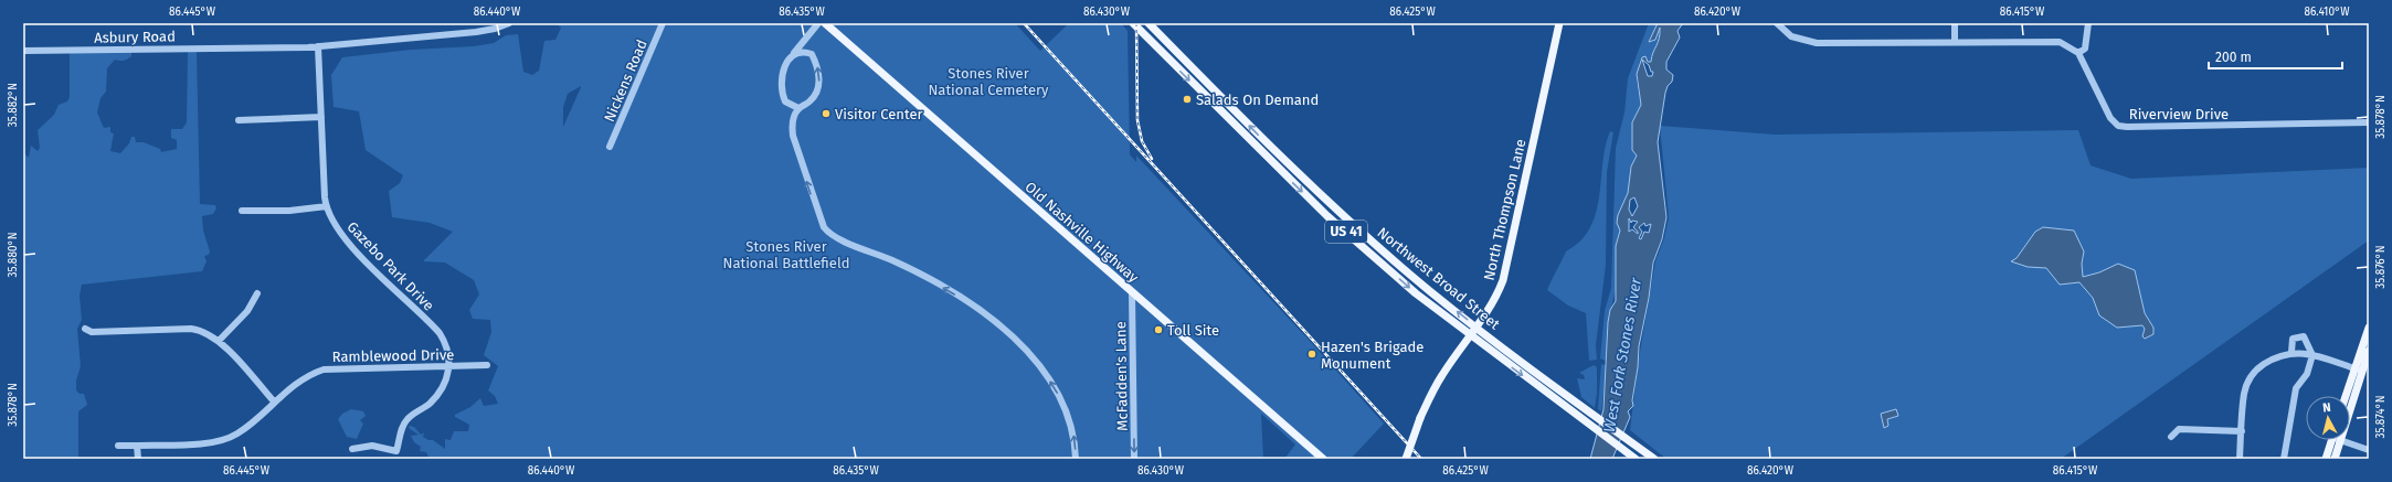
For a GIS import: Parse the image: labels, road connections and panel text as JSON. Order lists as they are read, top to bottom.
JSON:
{
  "streets": {
    "main road": [
      "North Thompson Lane",
      "Old Nashville Highway",
      "US 41",
      "Northwest Broad Street"
    ],
    "street": [
      "Asbury Road",
      "Nickens Road",
      "Riverview Drive",
      "Gazebo Park Drive",
      "Ramblewood Drive",
      "McFadden's Lane"
    ]
  },
  "crossings": [
    ["Asbury Road", "Gazebo Park Drive"],
    ["North Thompson Lane", "Northwest Broad Street"],
    ["Old Nashville Highway", "McFadden's Lane"],
    ["Gazebo Park Drive", "Ramblewood Drive"]
  ],
  "one_way": ["McFadden's Lane"],
  "water": ["West Fork Stones River"],
  "parks": ["Stones River National Cemetery", "Stones River National Battlefield"],
  "places": [
    "Salads On Demand",
    "Visitor Center",
    "Toll Site",
    "Hazen's Brigade Monument"
  ],
  "scale_bar": "200 m",
  "north": "top",
  "coordinates": [
    "86.445°W",
    "86.440°W",
    "86.435°W",
    "86.430°W",
    "86.425°W",
    "86.420°W",
    "86.415°W",
    "86.410°W",
    "35.882°N",
    "35.878°N",
    "35.880°N",
    "35.876°N",
    "35.874°N"
  ]
}
